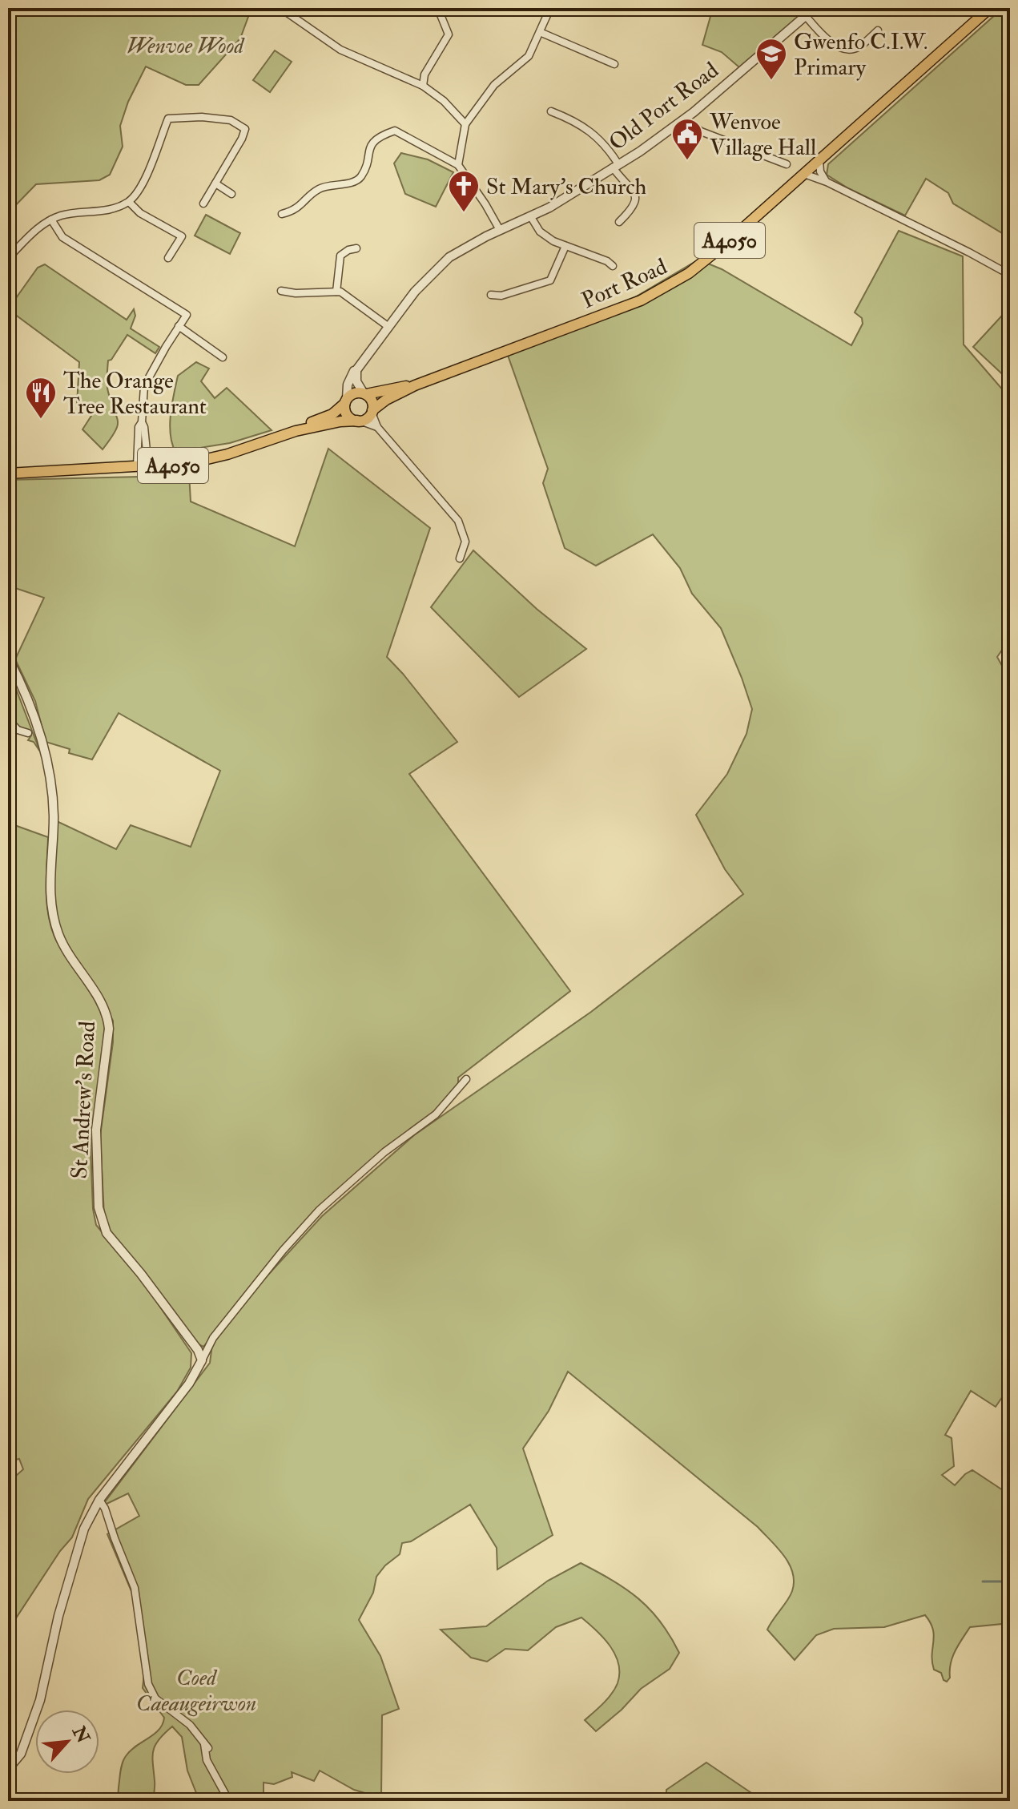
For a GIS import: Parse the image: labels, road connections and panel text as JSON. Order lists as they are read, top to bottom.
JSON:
{
  "streets": {
    "main road": ["A4050", "Port Road"],
    "street": ["Old Port Road", "St Andrew's Road"]
  },
  "crossings": [
    ["Old Port Road", "Port Road"]
  ],
  "parks": ["Wenvoe Wood", "Coed Caeaugeirwon"],
  "places": {
    "school or university": ["Gwenfo C.I.W. Primary"],
    "public building": ["Wenvoe Village Hall"],
    "church": ["St Mary's Church"],
    "restaurant": ["The Orange Tree Restaurant"]
  },
  "north": "top right"
}
